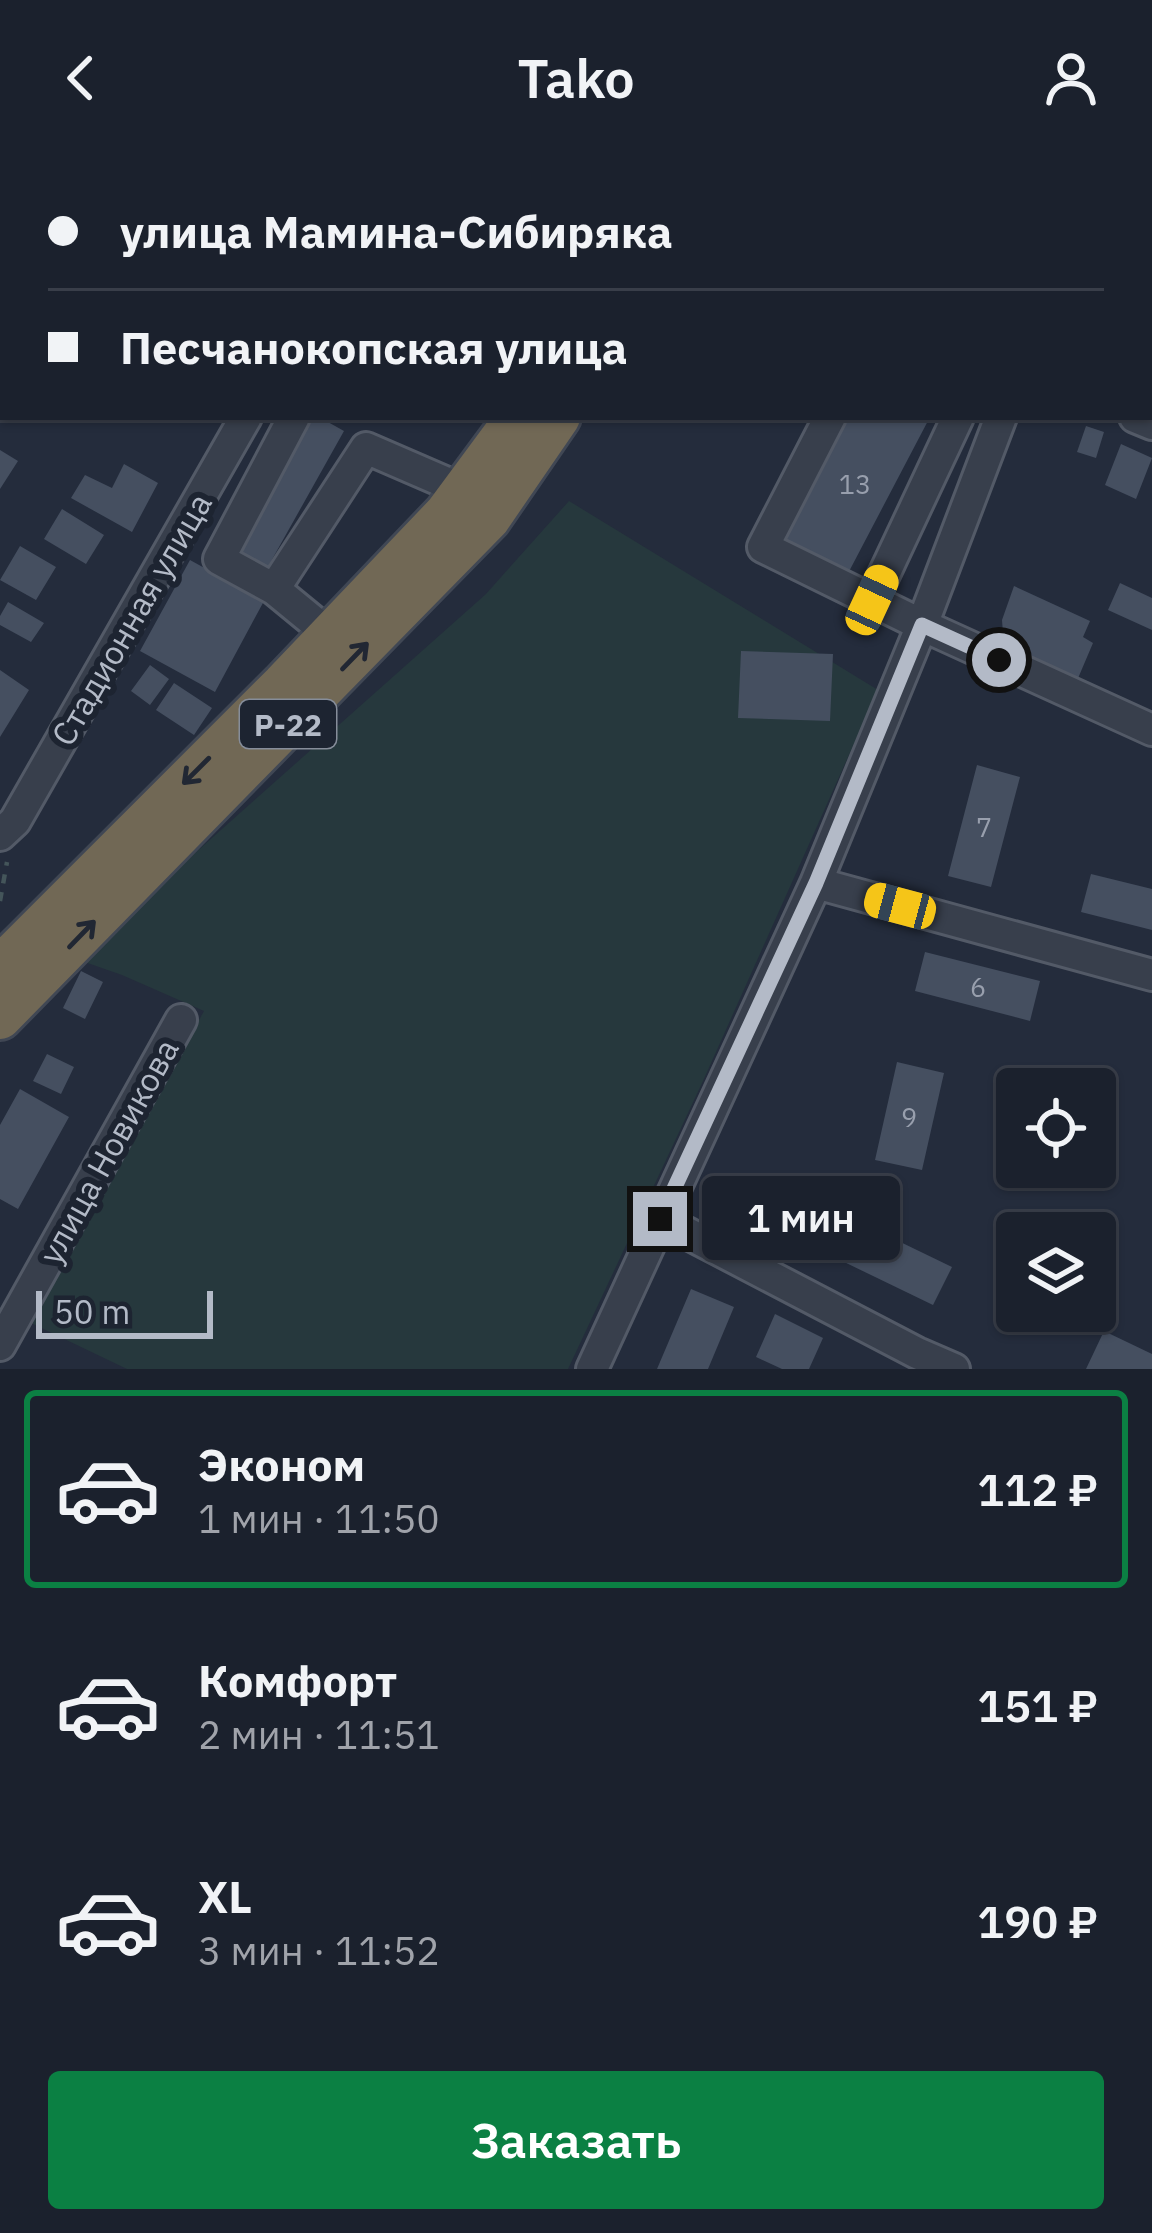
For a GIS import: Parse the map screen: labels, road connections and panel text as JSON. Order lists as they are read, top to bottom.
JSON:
{
  "streets": {
    "highway": ["Р-22"],
    "street": ["Стадионная улица", "улица Новикова"]
  },
  "house_numbers": [
    "13",
    "7",
    "6",
    "9"
  ],
  "scale_bar": "50 m",
  "page": {
    "header": "Tako",
    "banner": ["улица Мамина-Сибиряка", "Песчанокопская улица"],
    "bubble": "1 мин",
    "scale": "50 m",
    "list": [
      {
        "name": "Эконом",
        "note": "1 мин · 11:50",
        "value": "112 ₽"
      },
      {
        "name": "Комфорт",
        "note": "2 мин · 11:51",
        "value": "151 ₽"
      },
      {
        "name": "XL",
        "note": "3 мин · 11:52",
        "value": "190 ₽"
      }
    ],
    "buttons": "Заказать"
  }
}
